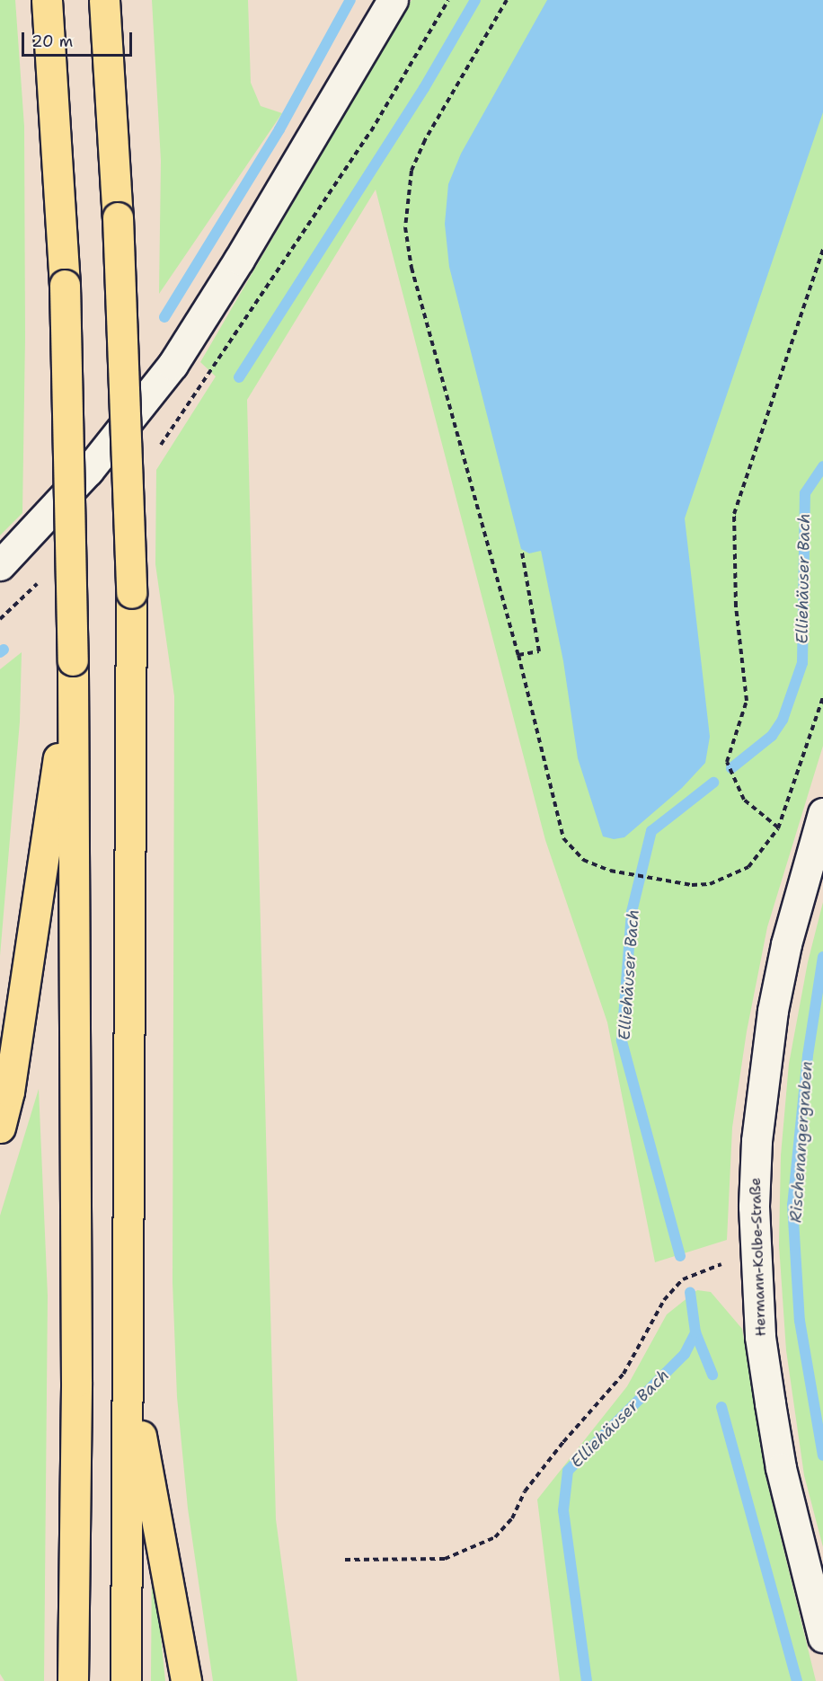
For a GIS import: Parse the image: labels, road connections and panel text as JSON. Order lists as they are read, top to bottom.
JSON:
{
  "streets": {
    "street": ["Hermann-Kolbe-Straße"]
  },
  "water": ["Elliehäuser Bach", "Rischenangergraben"],
  "scale_bar": "20 m"
}
